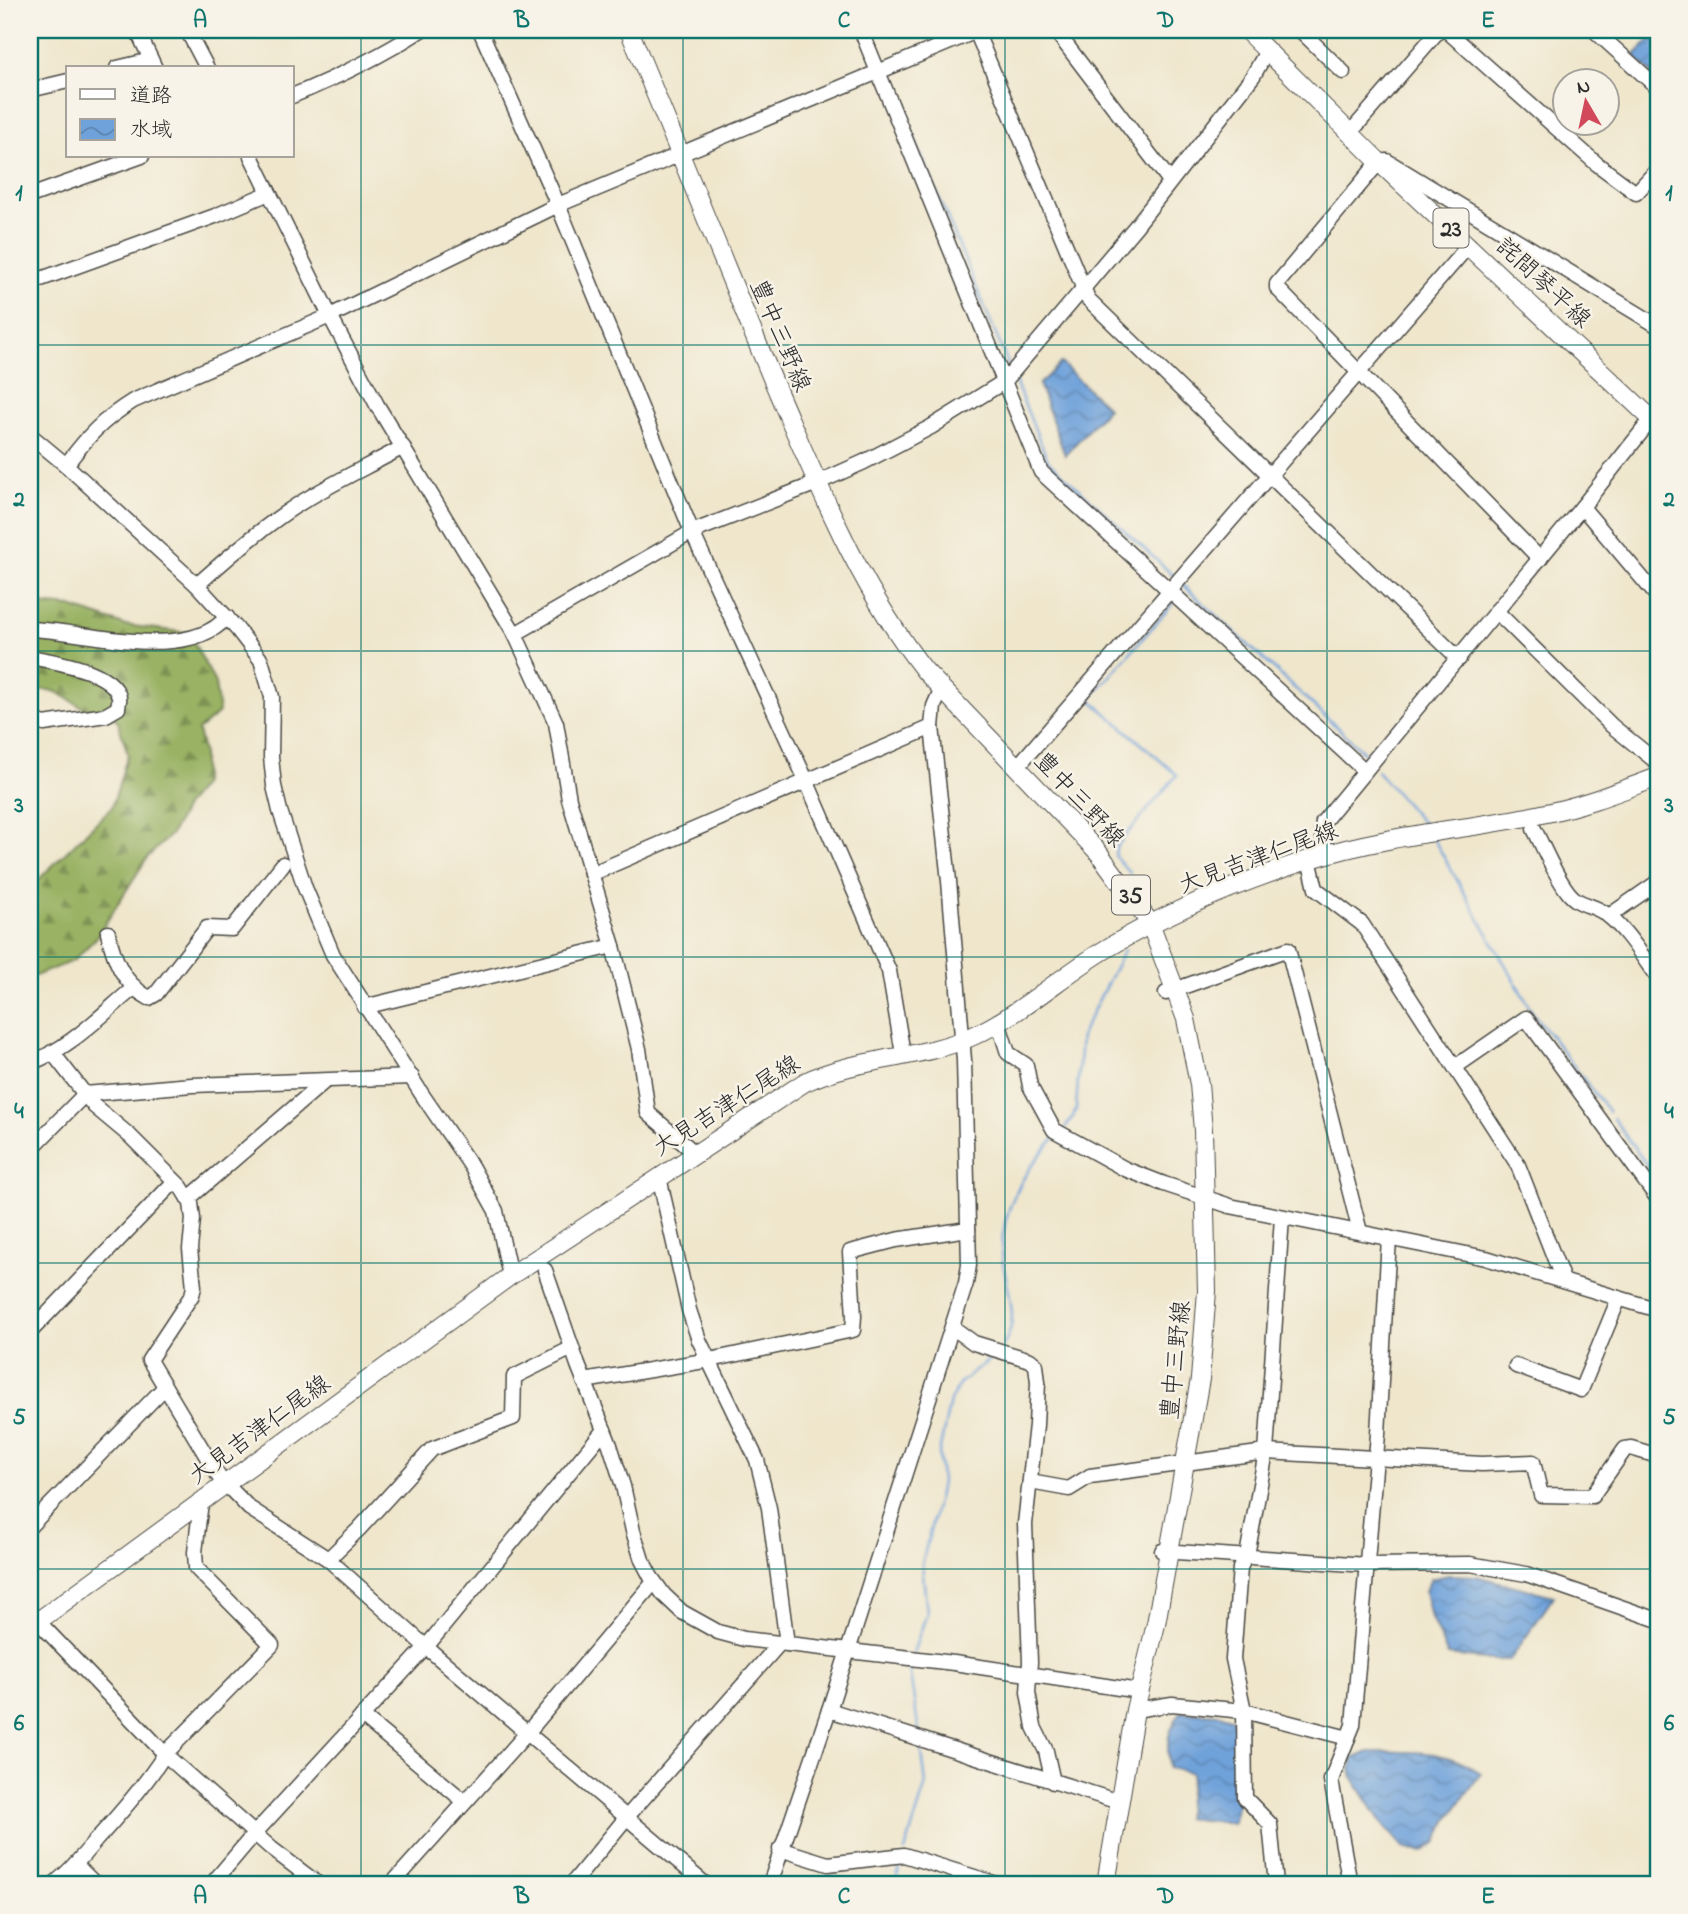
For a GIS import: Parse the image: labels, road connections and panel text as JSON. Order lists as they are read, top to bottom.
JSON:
{
  "streets": {
    "main road": [
      "23",
      "詫間琴平線",
      "豊中三野線",
      "大見吉津仁尾線",
      "35"
    ]
  },
  "crossings": [
    ["豊中三野線", "大見吉津仁尾線"]
  ],
  "legend": ["道路", "水域"],
  "north": "top",
  "grid": {
    "columns": [
      "A",
      "B",
      "C",
      "D",
      "E"
    ],
    "rows": [
      "1",
      "2",
      "3",
      "4",
      "5",
      "6"
    ]
  }
}
